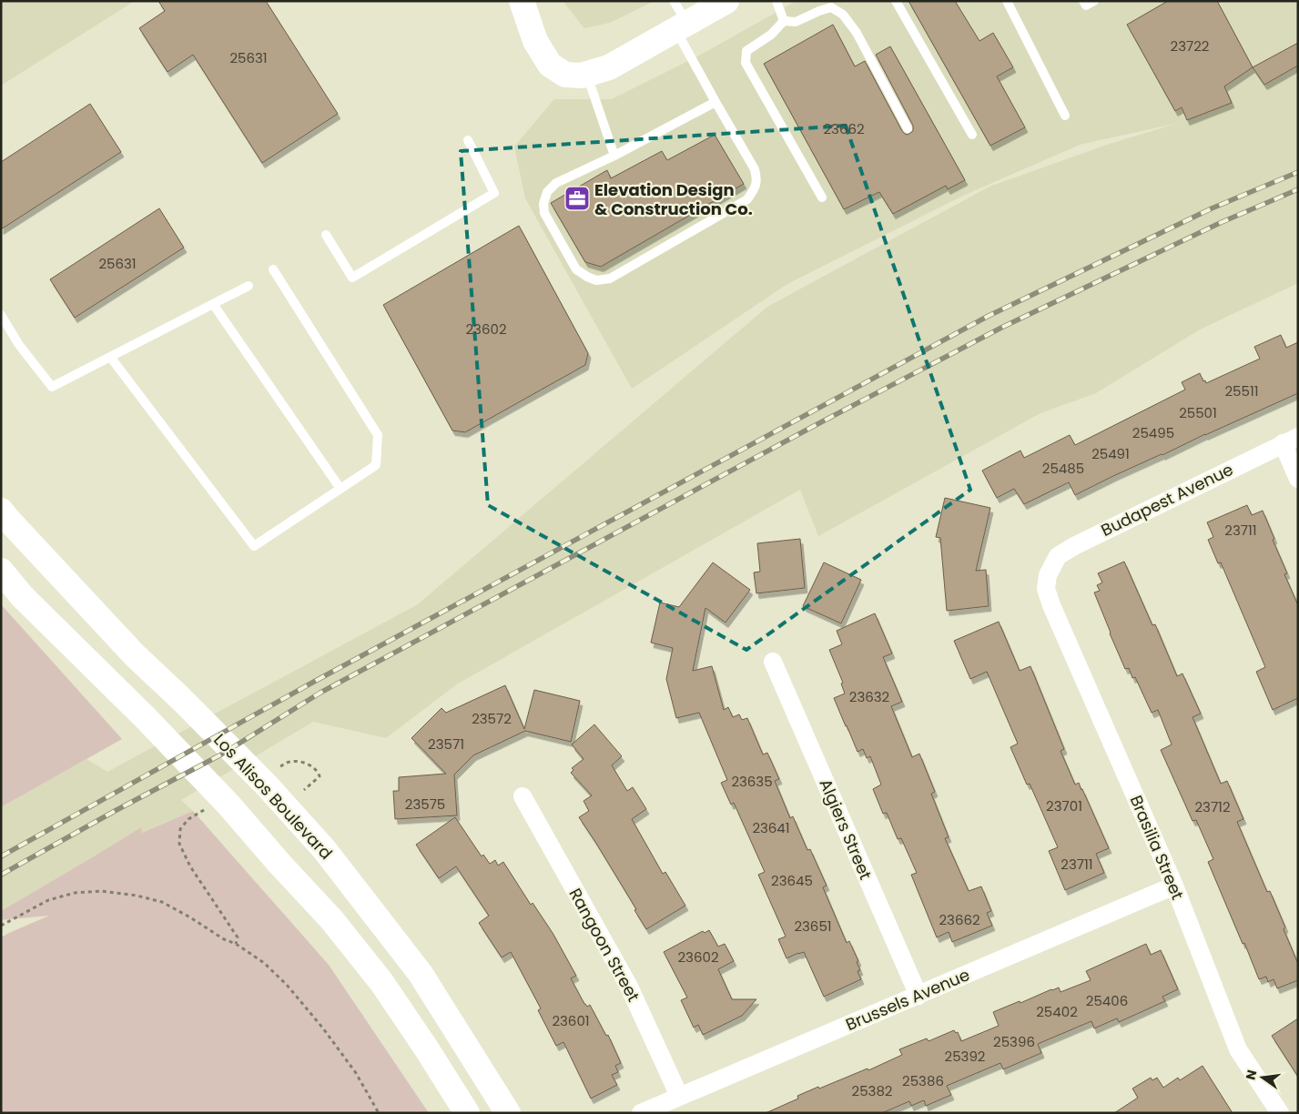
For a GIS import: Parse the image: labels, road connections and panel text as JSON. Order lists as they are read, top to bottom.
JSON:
{
  "streets": {
    "main road": ["Los Alisos Boulevard"],
    "street": [
      "Budapest Avenue",
      "Algiers Street",
      "Brasilia Street",
      "Rangoon Street",
      "Brussels Avenue"
    ]
  },
  "crossings": [
    ["Budapest Avenue", "Brasilia Street"],
    ["Algiers Street", "Brussels Avenue"],
    ["Brasilia Street", "Brussels Avenue"],
    ["Rangoon Street", "Brussels Avenue"]
  ],
  "places": {
    "office": ["Elevation Design & Construction Co."]
  },
  "house_numbers": [
    "23722",
    "25631",
    "23662",
    "25631",
    "23602",
    "25511",
    "25501",
    "25495",
    "25491",
    "25485",
    "23711",
    "23632",
    "23572",
    "23571",
    "23635",
    "23575",
    "23701",
    "23712",
    "23641",
    "23711",
    "23645",
    "23662",
    "23651",
    "23602",
    "25406",
    "25402",
    "23601",
    "25396",
    "25392",
    "25386",
    "25382"
  ],
  "north": "left"
}
